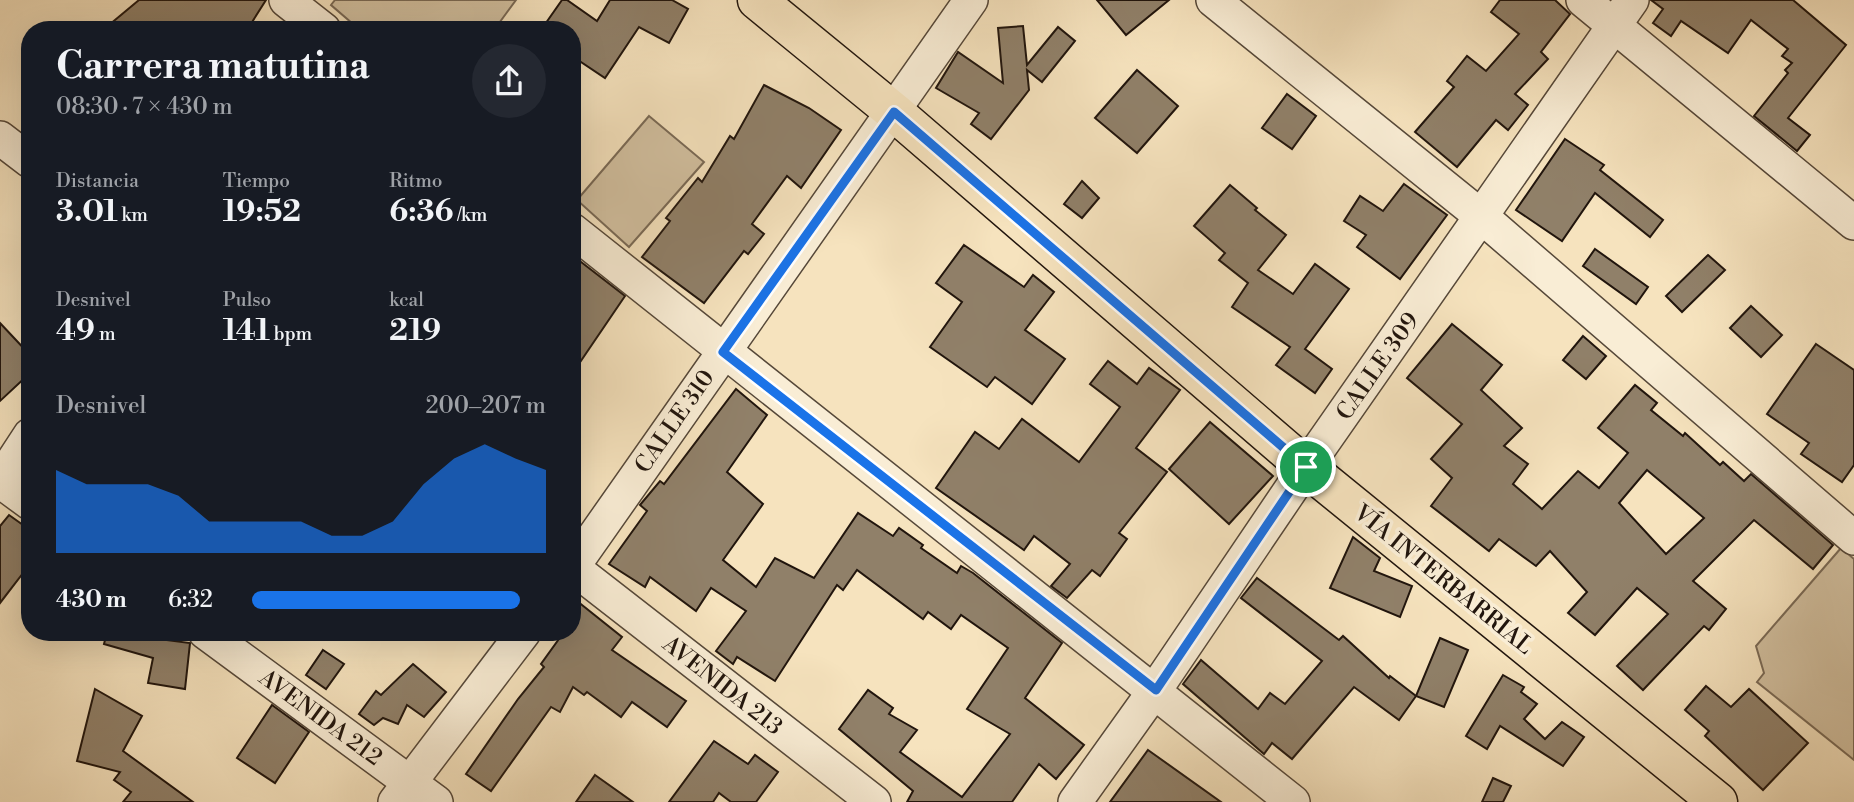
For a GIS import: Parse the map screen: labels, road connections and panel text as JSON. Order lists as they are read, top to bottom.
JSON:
{
  "streets": {
    "main road": ["VÍA INTERBARRIAL"],
    "street": [
      "CALLE 309",
      "CALLE 310",
      "AVENIDA 213",
      "AVENIDA 212"
    ]
  },
  "crossings": [
    ["CALLE 309", "VÍA INTERBARRIAL"],
    ["CALLE 310", "VÍA INTERBARRIAL"]
  ],
  "page": {
    "heading": ["Carrera matutina", "08:30 · 7 × 430 m"],
    "stats": [
      ["Distancia", "3.01 km"],
      ["Tiempo", "19:52"],
      ["Ritmo", "6:36 /km"],
      ["Desnivel", "49 m"],
      ["Pulso", "141 bpm"],
      ["kcal", "219"]
    ],
    "chart": ["Desnivel", "200–207 m"],
    "list": [
      {
        "name": "430 m",
        "note": "6:32"
      }
    ]
  }
}
